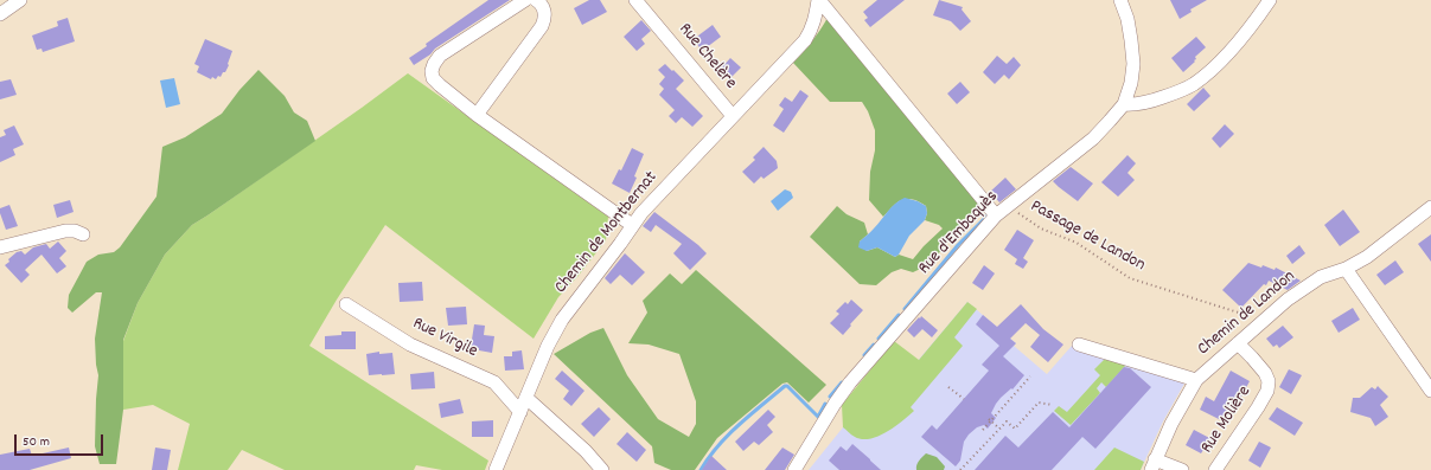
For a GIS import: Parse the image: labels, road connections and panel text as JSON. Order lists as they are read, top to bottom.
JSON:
{
  "streets": {
    "street": [
      "Rue Chelère",
      "Chemin de Montbernat",
      "Rue d'Embaquès",
      "Chemin de Landon",
      "Rue Virgile",
      "Rue Molière"
    ],
    "path": ["Passage de Landon"]
  },
  "crossings": [
    ["Rue Chelère", "Chemin de Montbernat"],
    ["Chemin de Montbernat", "Rue Virgile"],
    ["Rue d'Embaquès", "Passage de Landon"],
    ["Passage de Landon", "Chemin de Landon"],
    ["Chemin de Landon", "Rue Molière"]
  ],
  "scale_bar": "50 m"
}
